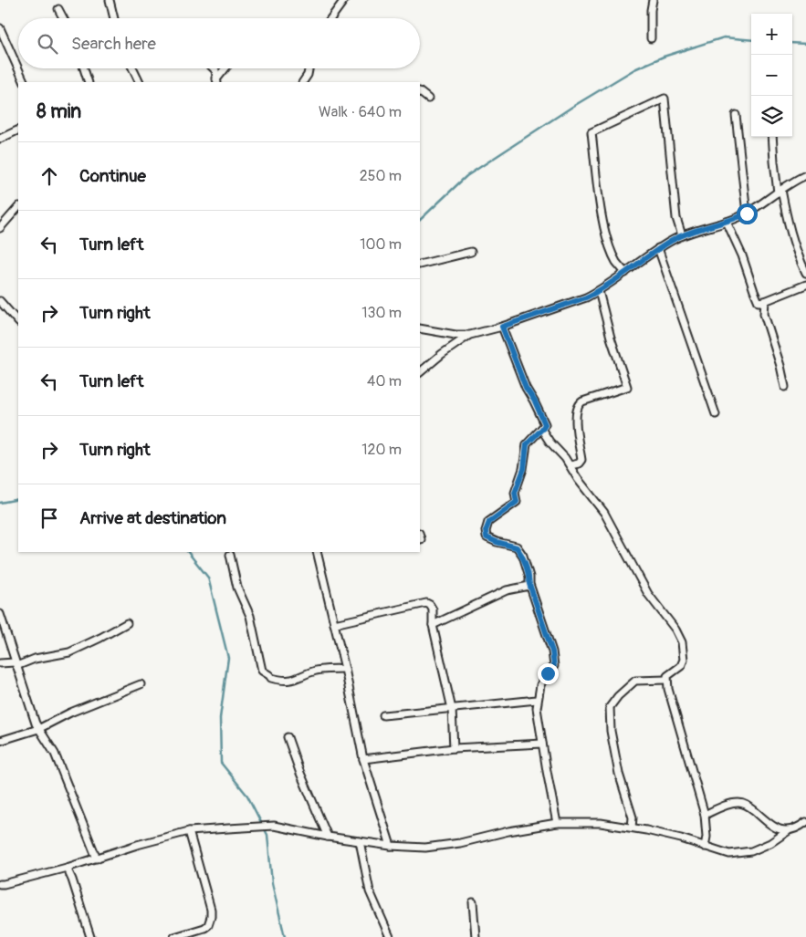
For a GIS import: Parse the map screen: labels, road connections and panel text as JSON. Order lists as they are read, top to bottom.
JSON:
{
  "page": {
    "map_buttons": ["+", "−"],
    "search": "Search here",
    "heading": ["8 min", "Walk · 640 m"],
    "list": [
      ["Continue", "250 m"],
      ["Turn left", "100 m"],
      ["Turn right", "130 m"],
      ["Turn left", "40 m"],
      ["Turn right", "120 m"],
      "Arrive at destination"
    ]
  }
}
